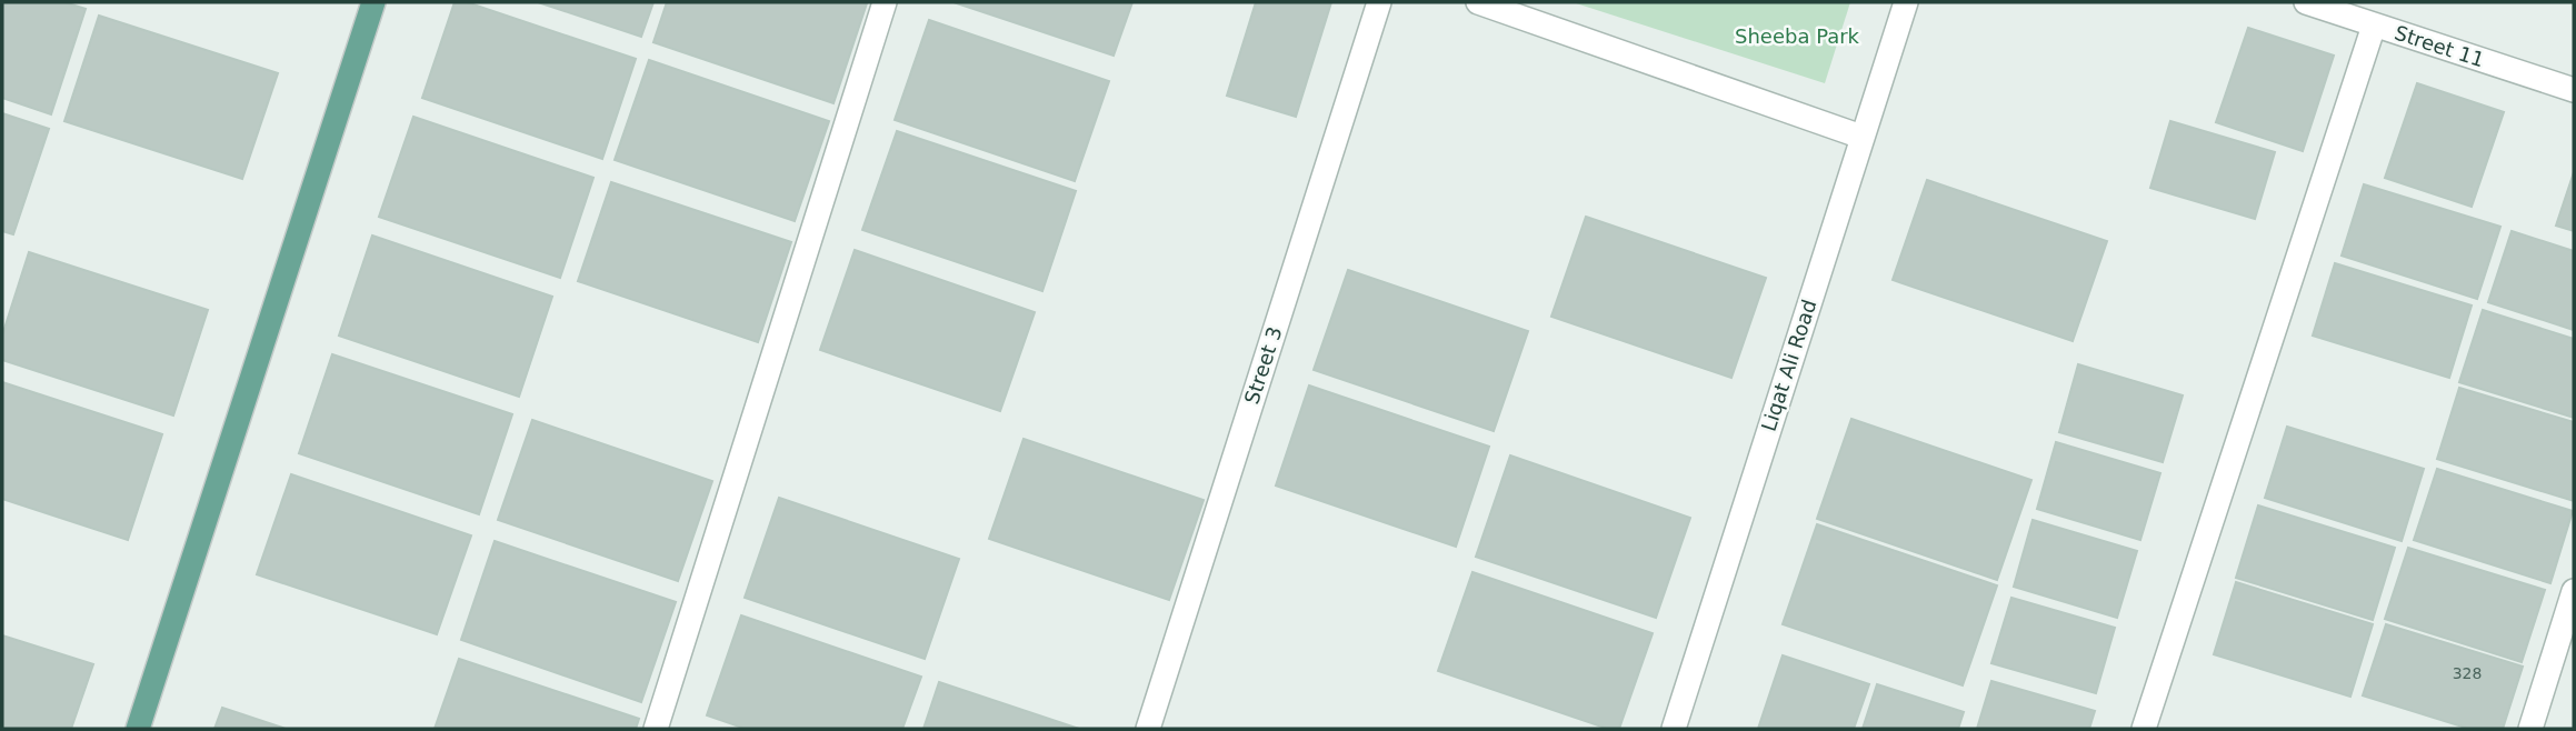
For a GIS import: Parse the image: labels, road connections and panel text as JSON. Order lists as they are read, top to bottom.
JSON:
{
  "streets": {
    "street": ["Street 11", "Street 3", "Liqat Ali Road"]
  },
  "parks": ["Sheeba Park"],
  "house_numbers": ["328"]
}
